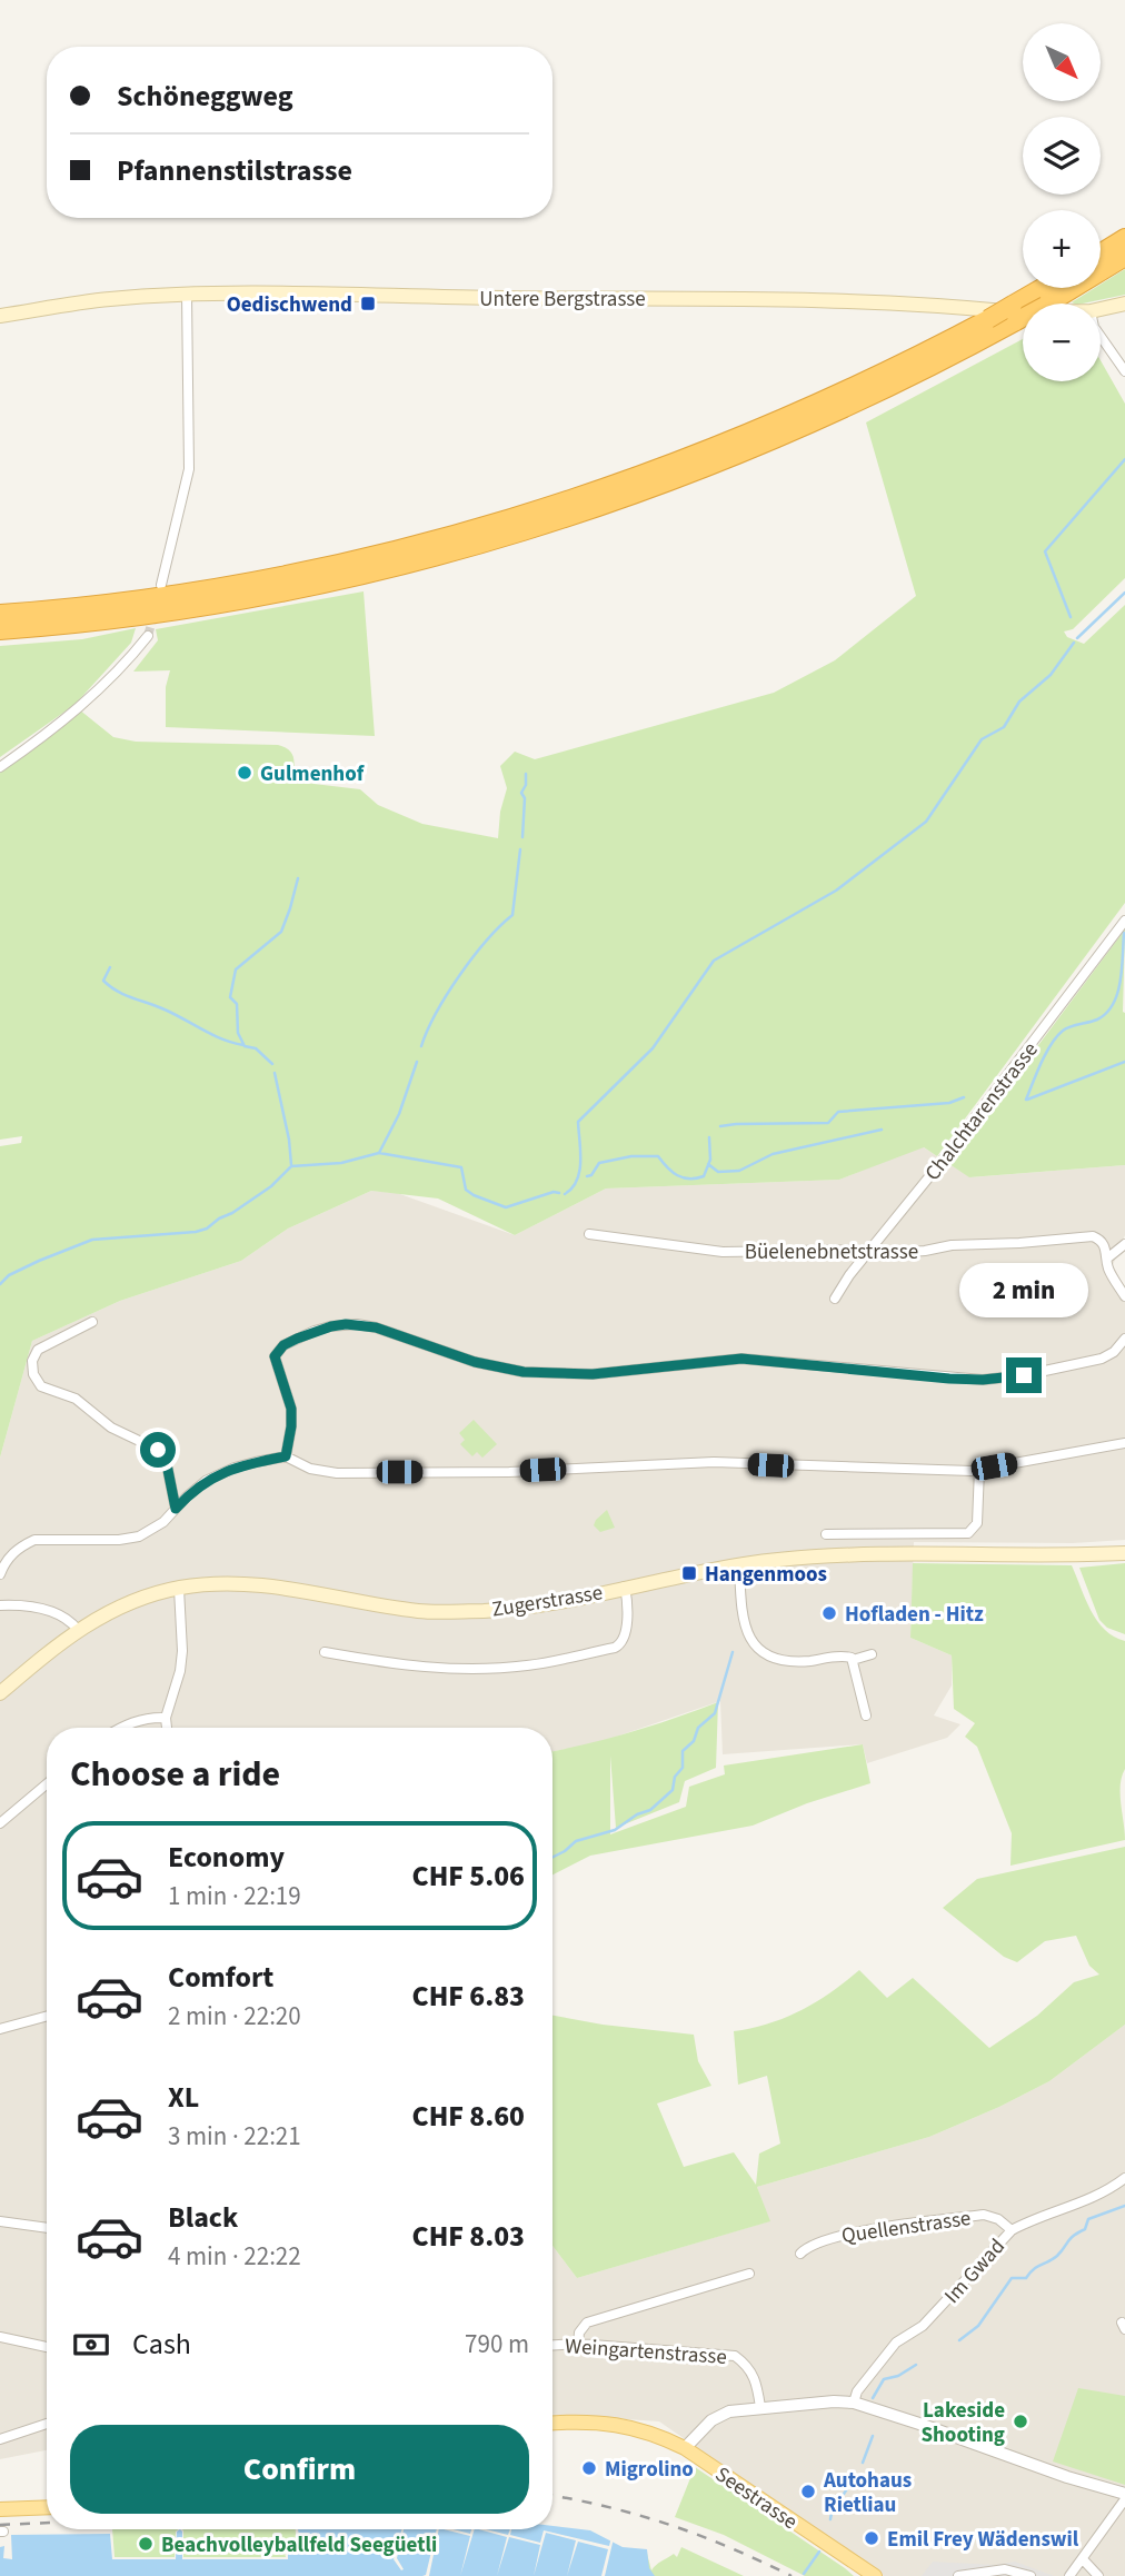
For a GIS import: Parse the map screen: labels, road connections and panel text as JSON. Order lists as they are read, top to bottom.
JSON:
{
  "streets": {
    "main road": ["Untere Bergstrasse", "Zugerstrasse", "Seestrasse"],
    "street": [
      "Chalchtarenstrasse",
      "Büelenebnetstrasse",
      "Quellenstrasse",
      "Im Gwad",
      "Weingartenstrasse"
    ]
  },
  "crossings": [
    ["Chalchtarenstrasse", "Büelenebnetstrasse"],
    ["Quellenstrasse", "Im Gwad"]
  ],
  "places": {
    "transit": ["Oedischwend", "Hangenmoos"],
    "other": [
      "Gulmenhof",
      "Hofladen - Hitz",
      "Lakeside Shooting",
      "Migrolino",
      "Autohaus Rietliau",
      "Emil Frey Wädenswil",
      "Beachvolleyballfeld Seegüetli"
    ]
  },
  "north": "bottom right",
  "page": {
    "map_buttons": ["+", "−"],
    "banner": ["Schöneggweg", "Pfannenstilstrasse"],
    "bubble": "2 min",
    "heading": "Choose a ride",
    "list": [
      {
        "name": "Economy",
        "note": "1 min · 22:19",
        "value": "CHF 5.06"
      },
      {
        "name": "Comfort",
        "note": "2 min · 22:20",
        "value": "CHF 6.83"
      },
      {
        "name": "XL",
        "note": "3 min · 22:21",
        "value": "CHF 8.60"
      },
      {
        "name": "Black",
        "note": "4 min · 22:22",
        "value": "CHF 8.03"
      }
    ],
    "pay": ["Cash", "790 m"],
    "buttons": "Confirm"
  }
}
